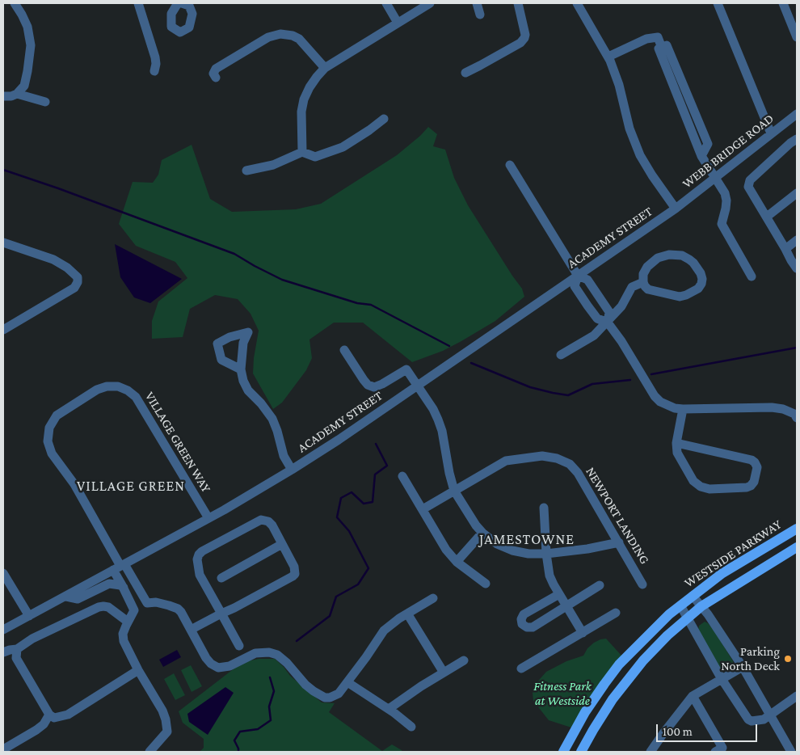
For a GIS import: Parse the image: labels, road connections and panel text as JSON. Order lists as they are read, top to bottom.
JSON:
{
  "streets": {
    "main road": ["WESTSIDE PARKWAY"],
    "street": [
      "WEBB BRIDGE ROAD",
      "ACADEMY STREET",
      "VILLAGE GREEN WAY",
      "NEWPORT LANDING"
    ]
  },
  "crossings": [
    ["WEBB BRIDGE ROAD", "ACADEMY STREET"],
    ["ACADEMY STREET", "VILLAGE GREEN WAY"]
  ],
  "districts": ["VILLAGE GREEN", "JAMESTOWNE"],
  "parks": ["Fitness Park at Westside"],
  "places": ["Parking North Deck"],
  "scale_bar": "100 m"
}
